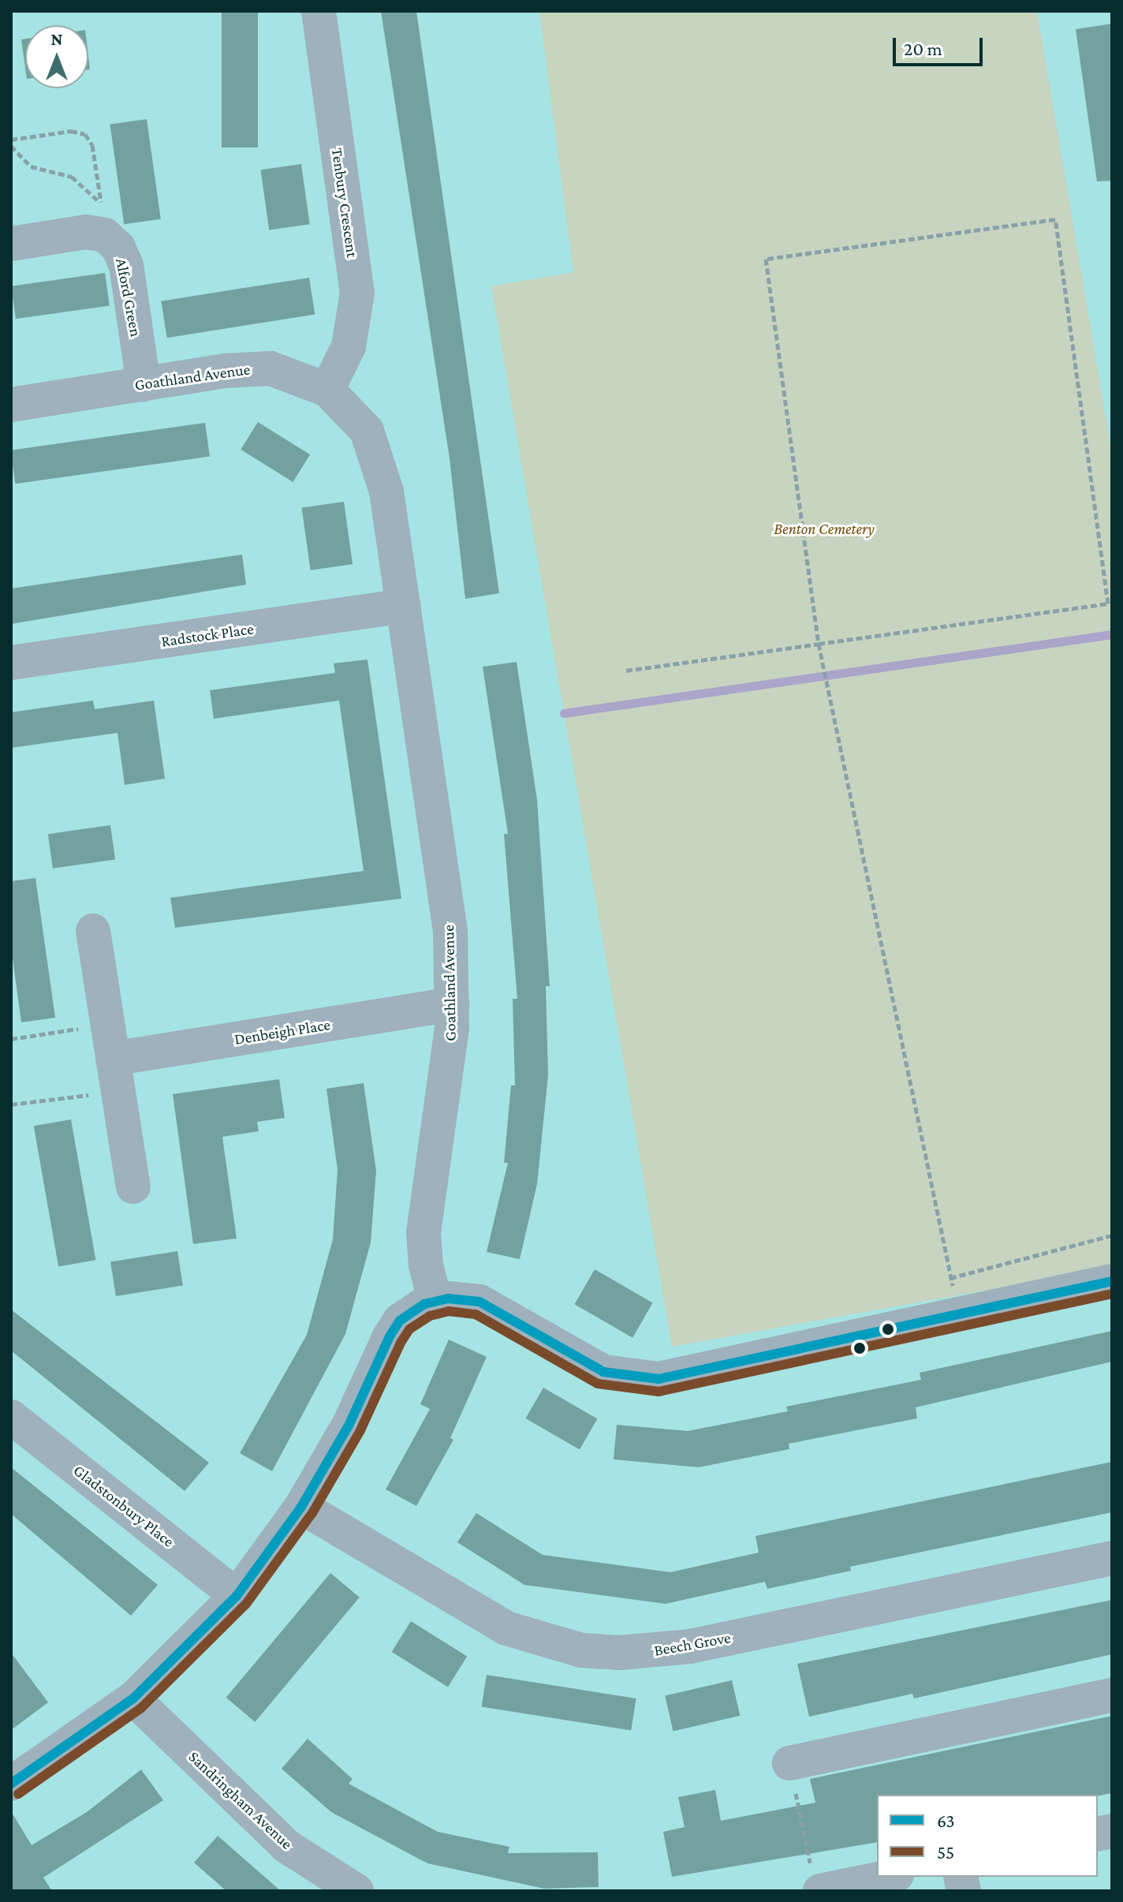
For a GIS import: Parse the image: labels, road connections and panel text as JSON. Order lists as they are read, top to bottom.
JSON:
{
  "streets": {
    "street": [
      "Tenbury Crescent",
      "Alford Green",
      "Goathland Avenue",
      "Radstock Place",
      "Denbeigh Place",
      "Gladstonbury Place",
      "Beech Grove",
      "Sandringham Avenue"
    ]
  },
  "crossings": [
    ["Tenbury Crescent", "Goathland Avenue"],
    ["Alford Green", "Goathland Avenue"],
    ["Goathland Avenue", "Radstock Place"],
    ["Goathland Avenue", "Denbeigh Place"]
  ],
  "parks": ["Benton Cemetery"],
  "lines": ["transit line 63", "transit line 55"],
  "legend": ["63", "55"],
  "scale_bar": "20 m",
  "north": "top"
}
